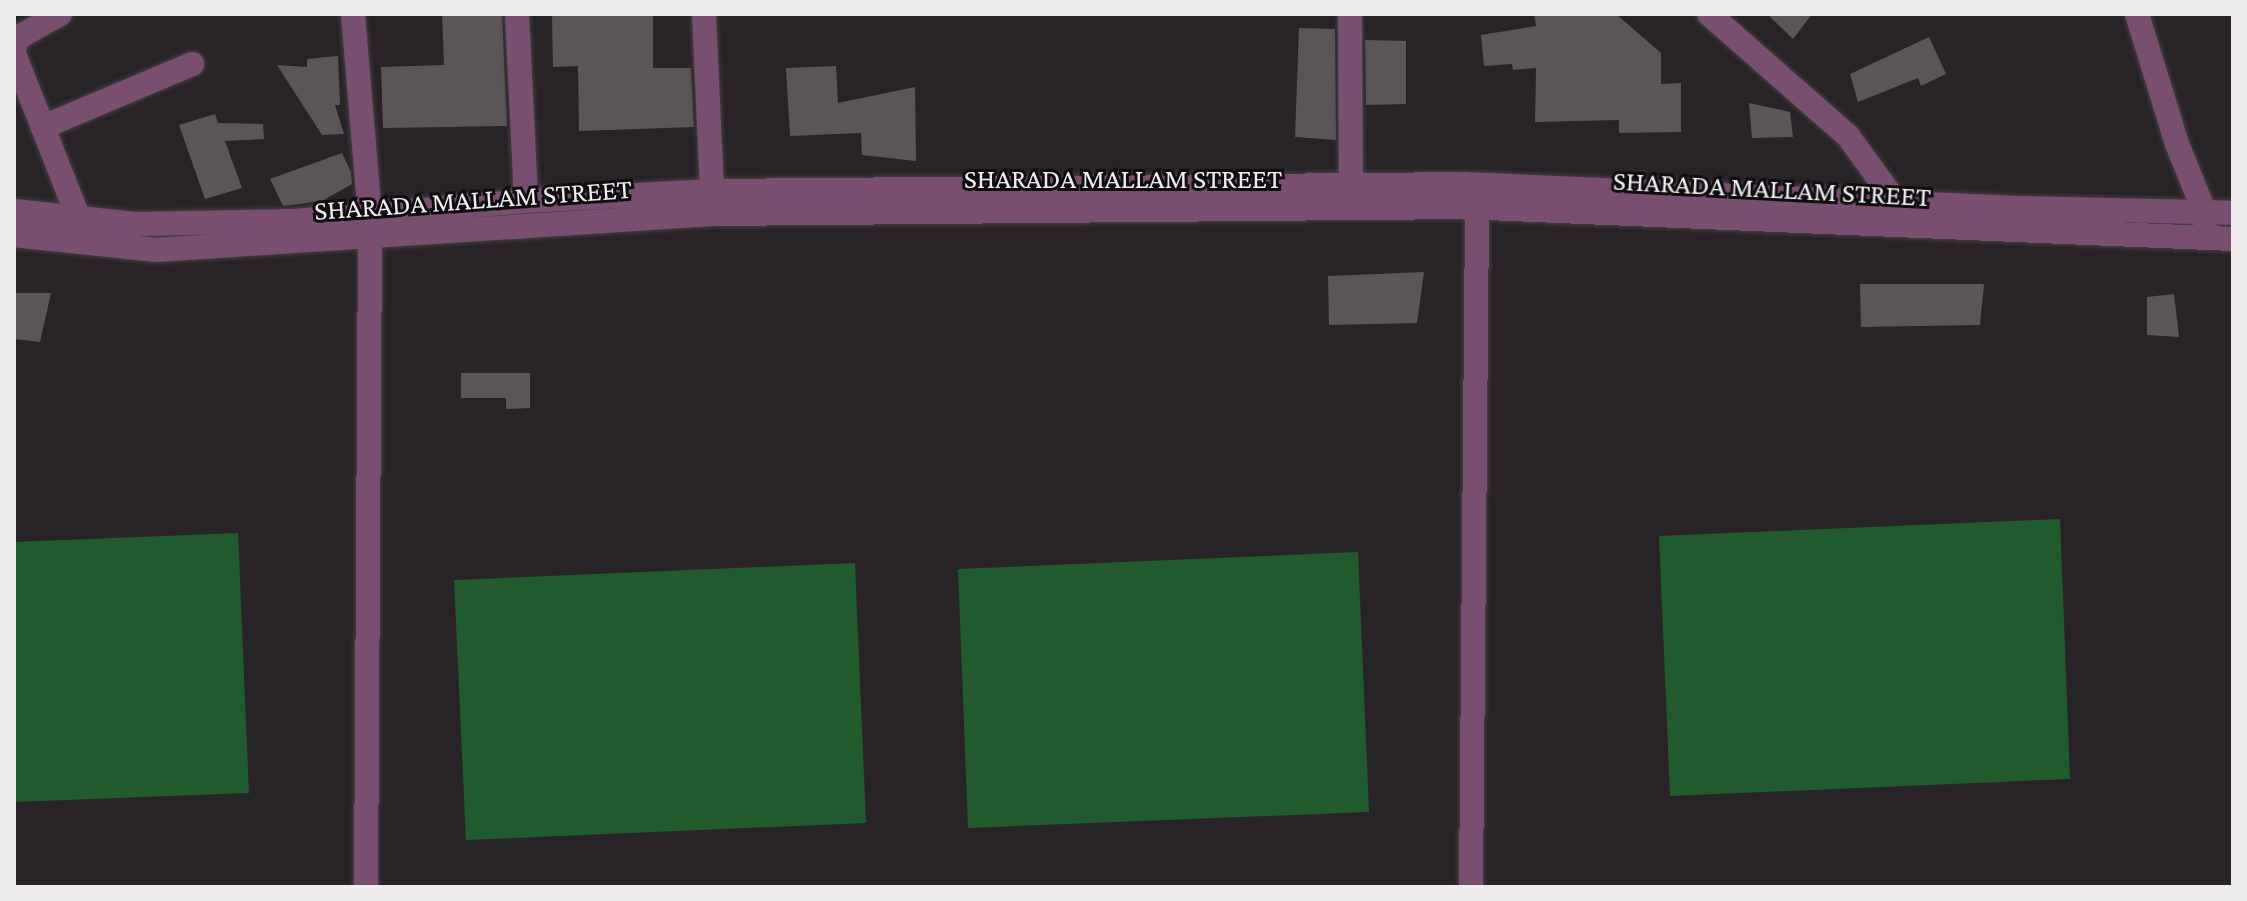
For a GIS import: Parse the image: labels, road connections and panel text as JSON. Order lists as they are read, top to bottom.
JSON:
{
  "streets": {
    "street": ["SHARADA MALLAM STREET"]
  }
}
